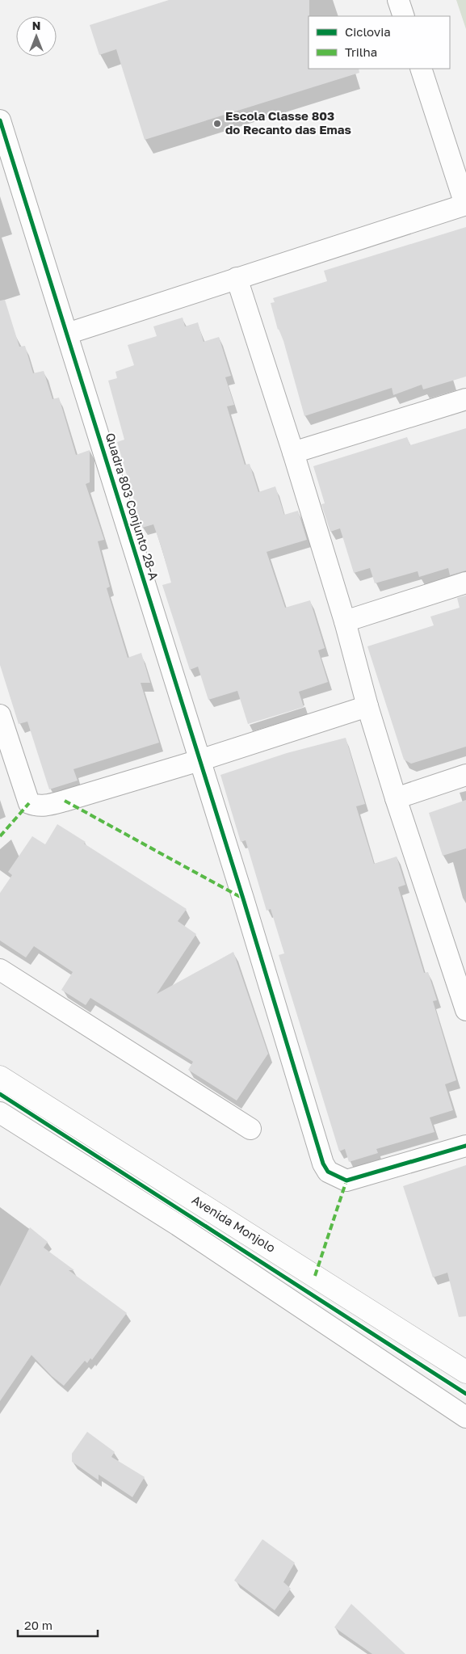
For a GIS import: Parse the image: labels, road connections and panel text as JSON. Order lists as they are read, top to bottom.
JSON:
{
  "streets": {
    "street": ["Quadra 803 Conjunto 28-A", "Avenida Monjolo"]
  },
  "places": ["Escola Classe 803 do Recanto das Emas"],
  "legend": ["Ciclovia", "Trilha"],
  "scale_bar": "20 m",
  "north": "top"
}
